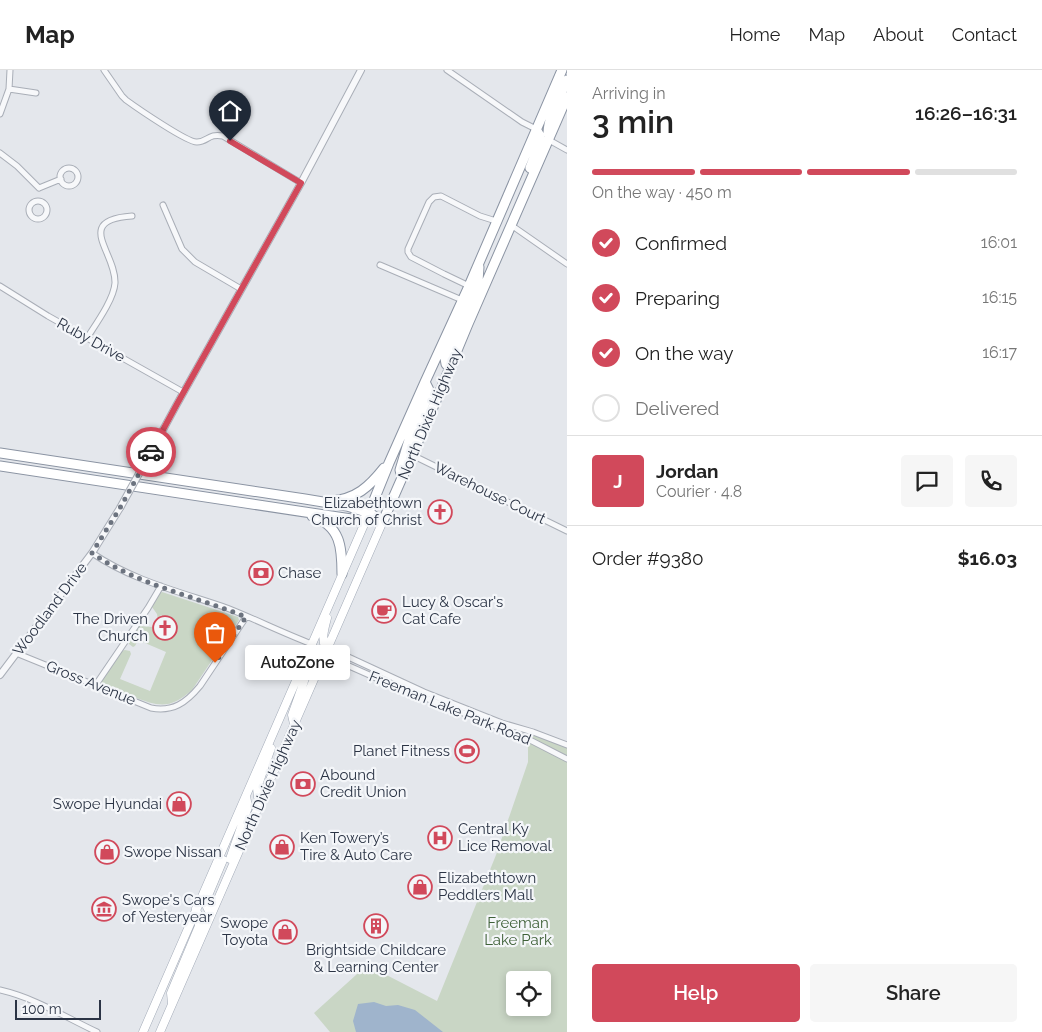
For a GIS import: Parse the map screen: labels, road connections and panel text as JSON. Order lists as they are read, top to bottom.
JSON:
{
  "streets": {
    "highway": ["North Dixie Highway"],
    "street": [
      "Ruby Drive",
      "Warehouse Court",
      "Woodland Drive",
      "Gross Avenue",
      "Freeman Lake Park Road"
    ]
  },
  "crossings": [
    ["Ruby Drive", "Woodland Drive"],
    ["North Dixie Highway", "Warehouse Court"],
    ["North Dixie Highway", "Freeman Lake Park Road"],
    ["Woodland Drive", "Gross Avenue"]
  ],
  "parks": ["Freeman Lake Park"],
  "places": {
    "church": ["Elizabethtown Church of Christ", "The Driven Church"],
    "bank": ["Chase", "Abound Credit Union"],
    "cafe": ["Lucy & Oscar's Cat Cafe"],
    "other": ["AutoZone"],
    "sports": ["Planet Fitness"],
    "shop": [
      "Swope Hyundai",
      "Ken Towery’s Tire & Auto Care",
      "Swope Nissan",
      "Elizabethtown Peddlers Mall",
      "Swope Toyota"
    ],
    "hospital": ["Central Ky Lice Removal"],
    "museum": ["Swope's Cars of Yesteryear"],
    "building": ["Brightside Childcare & Learning Center"]
  },
  "scale_bar": "100 m",
  "page": {
    "header": "Map",
    "nav": [
      "Home",
      "Map",
      "About",
      "Contact"
    ],
    "heading": ["3 min", "Arriving in", "16:26–16:31"],
    "panel": [
      "Jordan",
      "Courier · 4.8",
      "Order #9380",
      "$16.03"
    ],
    "bar": "On the way · 450 m",
    "list": [
      ["Confirmed", "16:01"],
      ["Preparing", "16:15"],
      ["On the way", "16:17"],
      "Delivered"
    ],
    "round": "J",
    "bubble": "AutoZone",
    "buttons": ["Help", "Share"],
    "scale": "100 m"
  }
}
